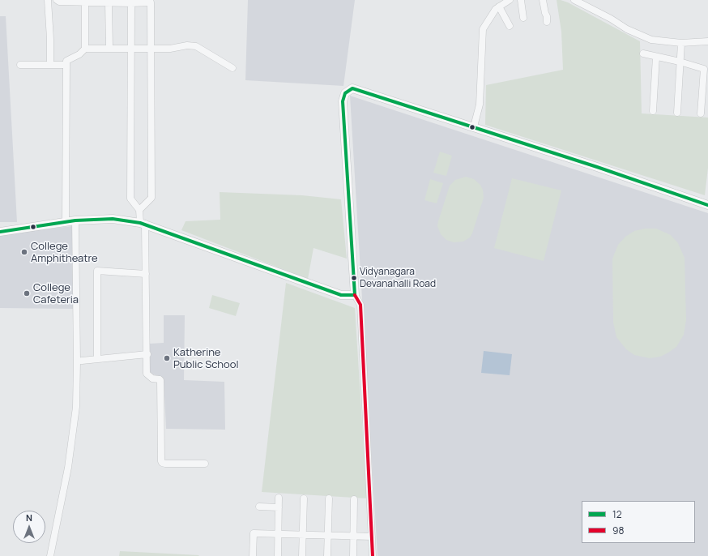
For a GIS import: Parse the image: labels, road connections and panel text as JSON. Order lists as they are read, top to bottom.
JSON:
{
  "places": [
    "College Amphitheatre",
    "Vidyanagara Devanahalli Road",
    "College Cafeteria",
    "Katherine Public School"
  ],
  "lines": ["transit line 12", "transit line 98"],
  "legend": ["12", "98"],
  "north": "top"
}
